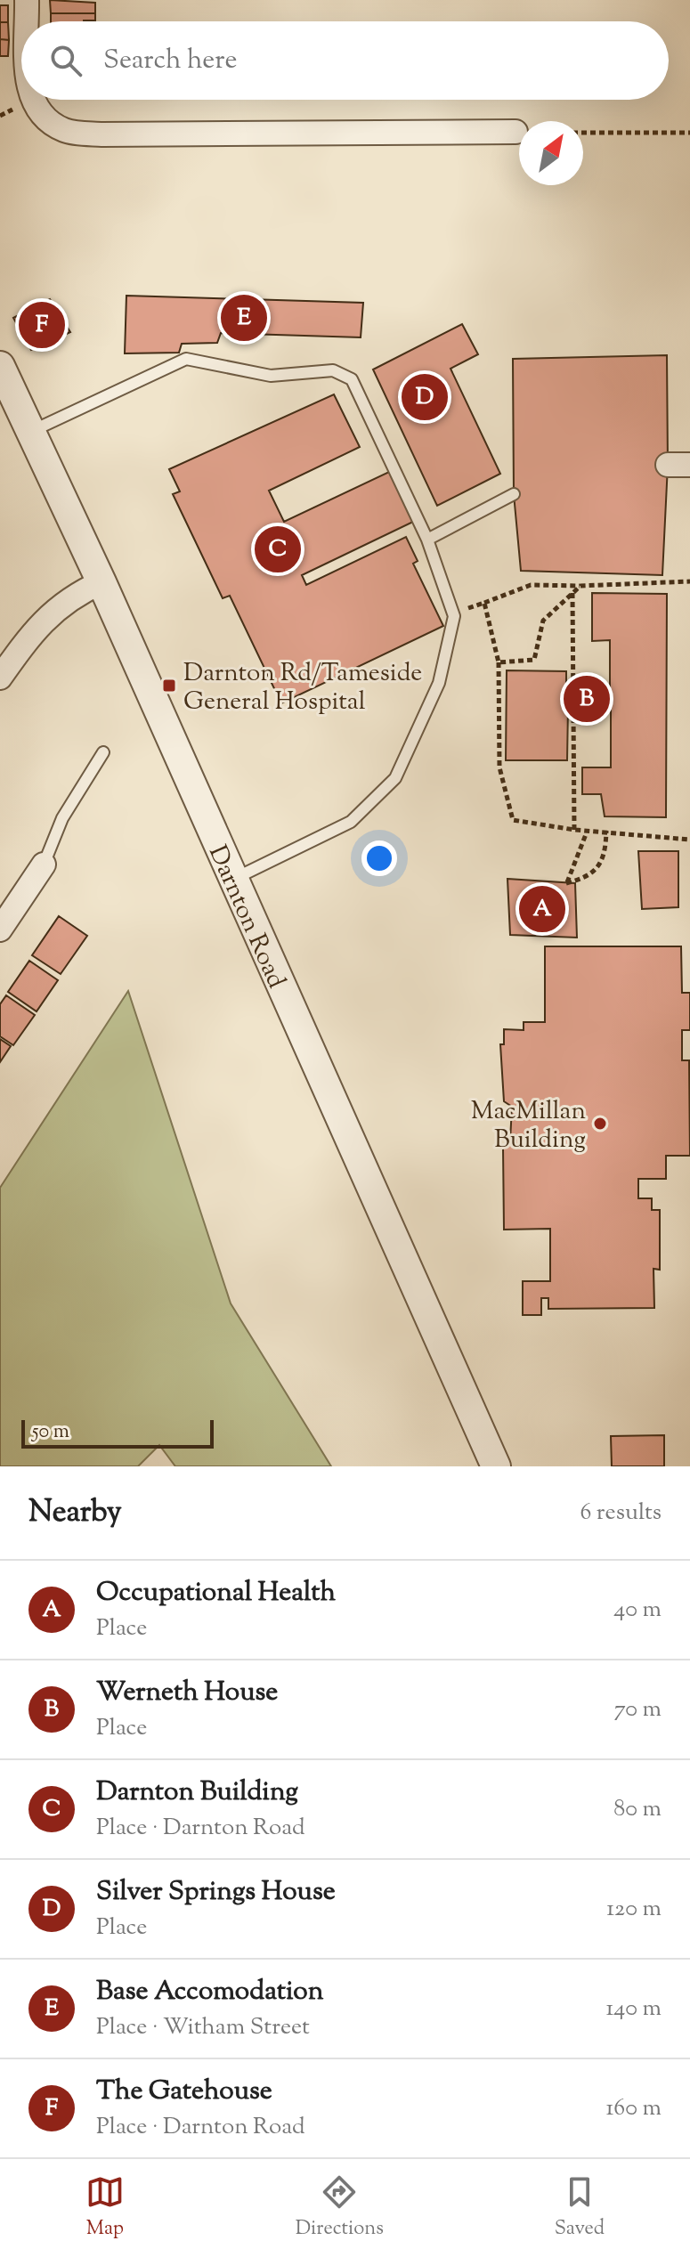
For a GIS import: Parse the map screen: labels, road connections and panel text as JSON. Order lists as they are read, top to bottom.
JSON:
{
  "streets": {
    "street": ["Darnton Road"]
  },
  "places": {
    "transit": ["Darnton Rd/Tameside General Hospital"],
    "other": ["MacMillan Building"]
  },
  "scale_bar": "50 m",
  "north": "top right",
  "page": {
    "search": "Search here",
    "pins": [
      "E",
      "F",
      "D",
      "C",
      "B",
      "A"
    ],
    "scale": "50 m",
    "heading": ["Nearby", "6 results"],
    "list": [
      {
        "mark": "A",
        "name": "Occupational Health",
        "note": "Place",
        "value": "40 m"
      },
      {
        "mark": "B",
        "name": "Werneth House",
        "note": "Place",
        "value": "70 m"
      },
      {
        "mark": "C",
        "name": "Darnton Building",
        "note": "Place · Darnton Road",
        "value": "80 m"
      },
      {
        "mark": "D",
        "name": "Silver Springs House",
        "note": "Place",
        "value": "120 m"
      },
      {
        "mark": "E",
        "name": "Base Accomodation",
        "note": "Place · Witham Street",
        "value": "140 m"
      },
      {
        "mark": "F",
        "name": "The Gatehouse",
        "note": "Place · Darnton Road",
        "value": "160 m"
      }
    ],
    "nav": ["Map", "Directions", "Saved"]
  }
}
